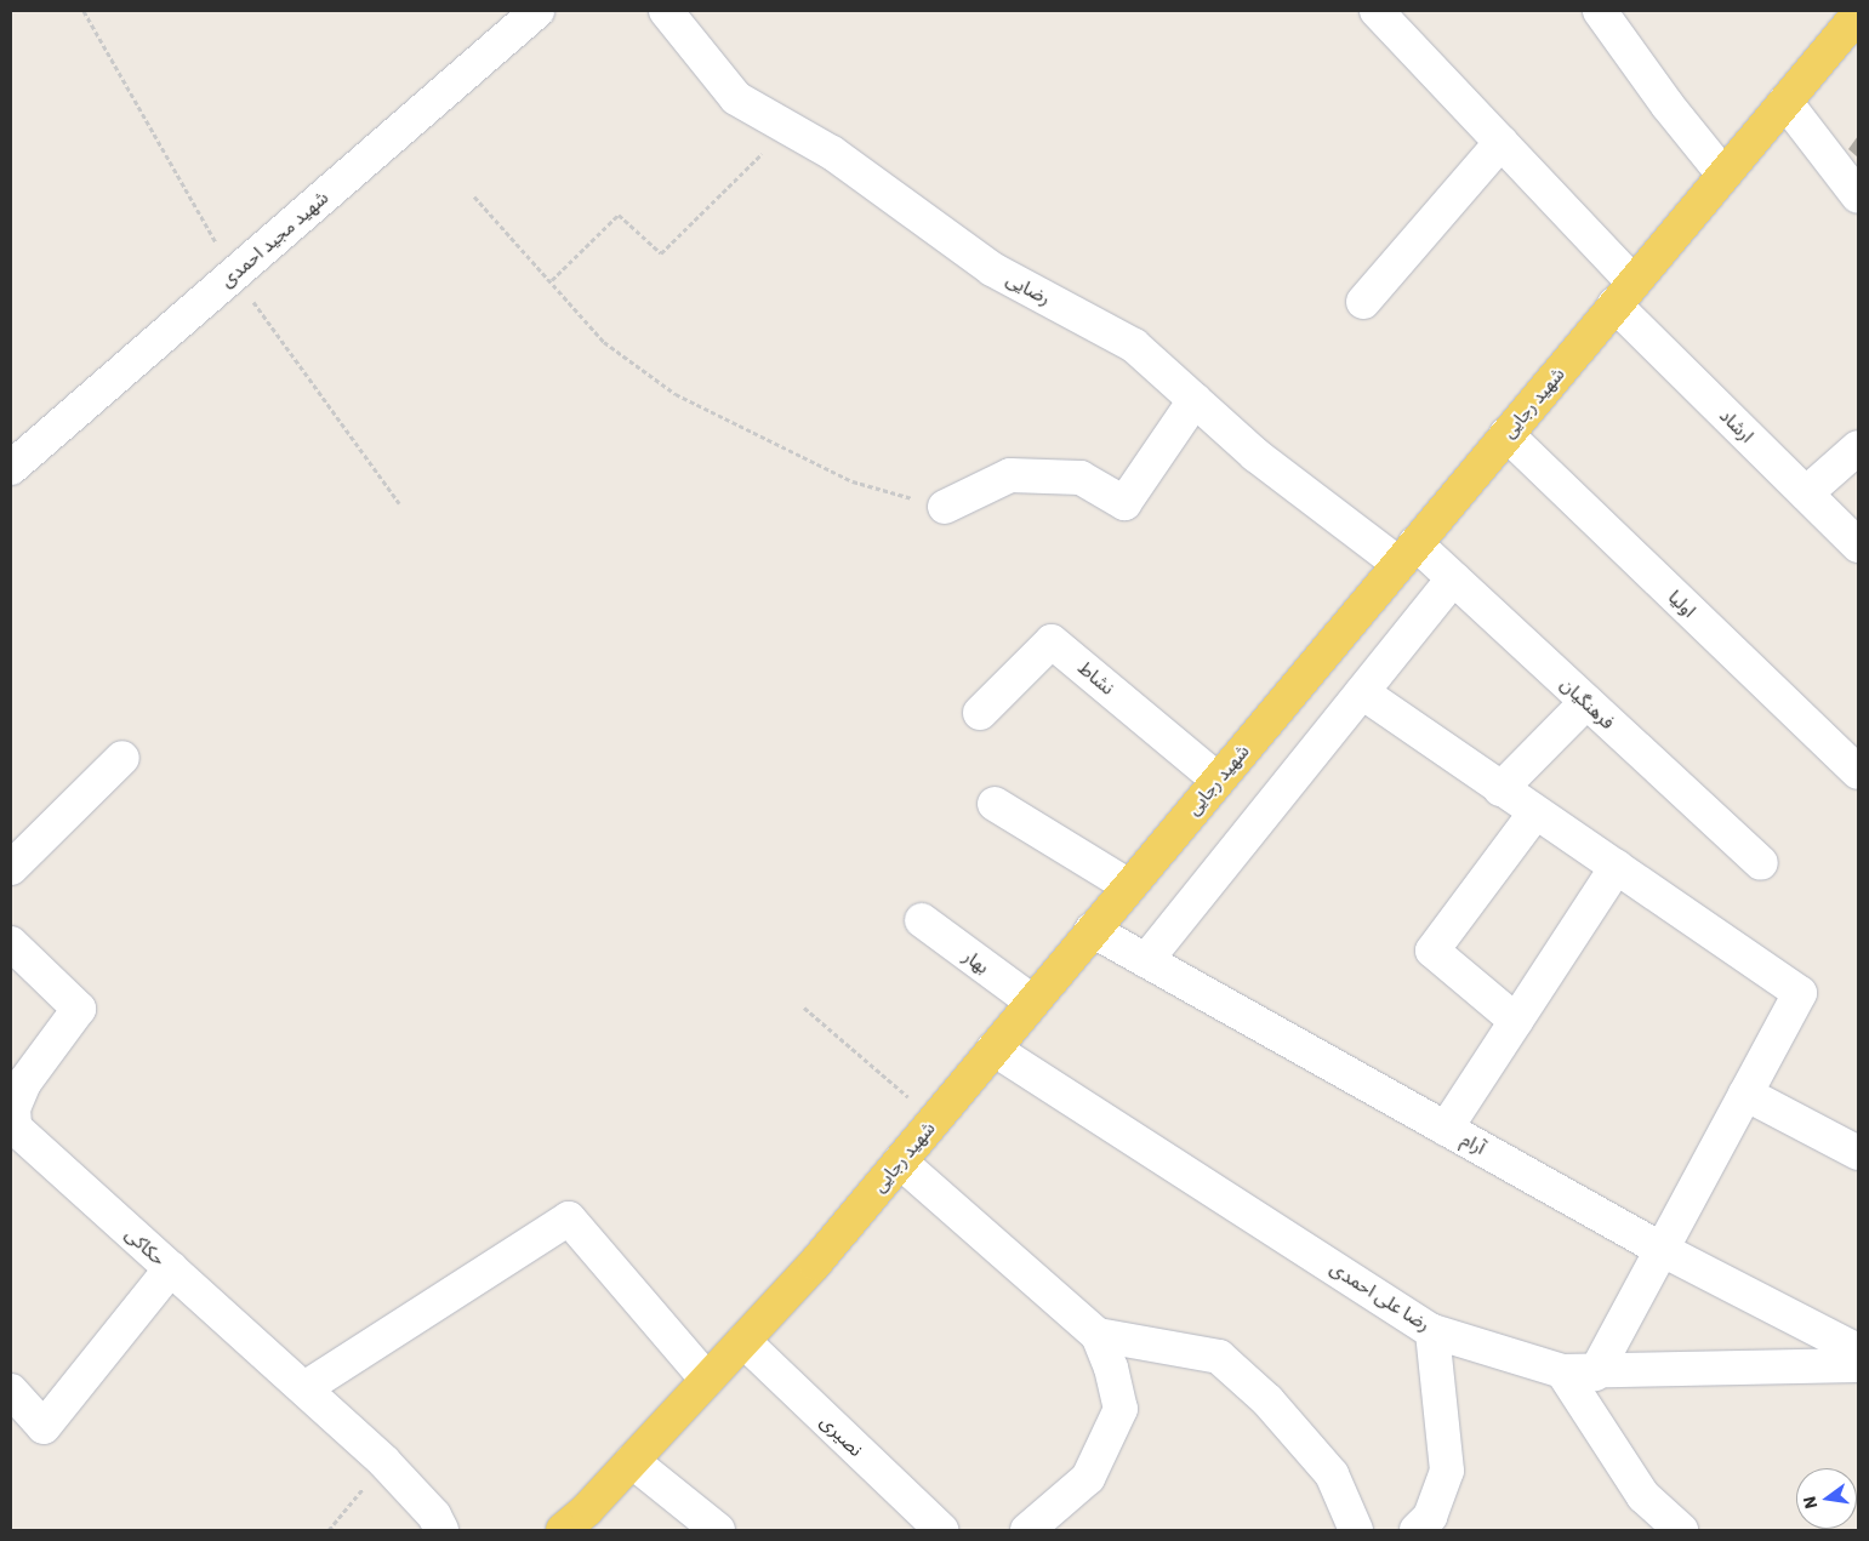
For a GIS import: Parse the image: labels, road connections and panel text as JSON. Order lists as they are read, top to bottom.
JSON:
{
  "streets": {
    "main road": ["شهید رجایی"],
    "street": [
      "شهید مجید احمدی",
      "رضایی",
      "ارشاد",
      "اولیا",
      "نشاط",
      "فرهنگیان",
      "بهار",
      "آرام",
      "حکاکی",
      "رضا علی احمدی",
      "نصیری"
    ]
  },
  "crossings": [
    ["رضایی", "شهید رجایی"],
    ["رضایی", "فرهنگیان"],
    ["شهید رجایی", "ارشاد"],
    ["شهید رجایی", "اولیا"],
    ["شهید رجایی", "نشاط"],
    ["شهید رجایی", "فرهنگیان"],
    ["شهید رجایی", "بهار"],
    ["شهید رجایی", "آرام"],
    ["شهید رجایی", "رضا علی احمدی"],
    ["شهید رجایی", "نصیری"]
  ],
  "north": "left"
}
